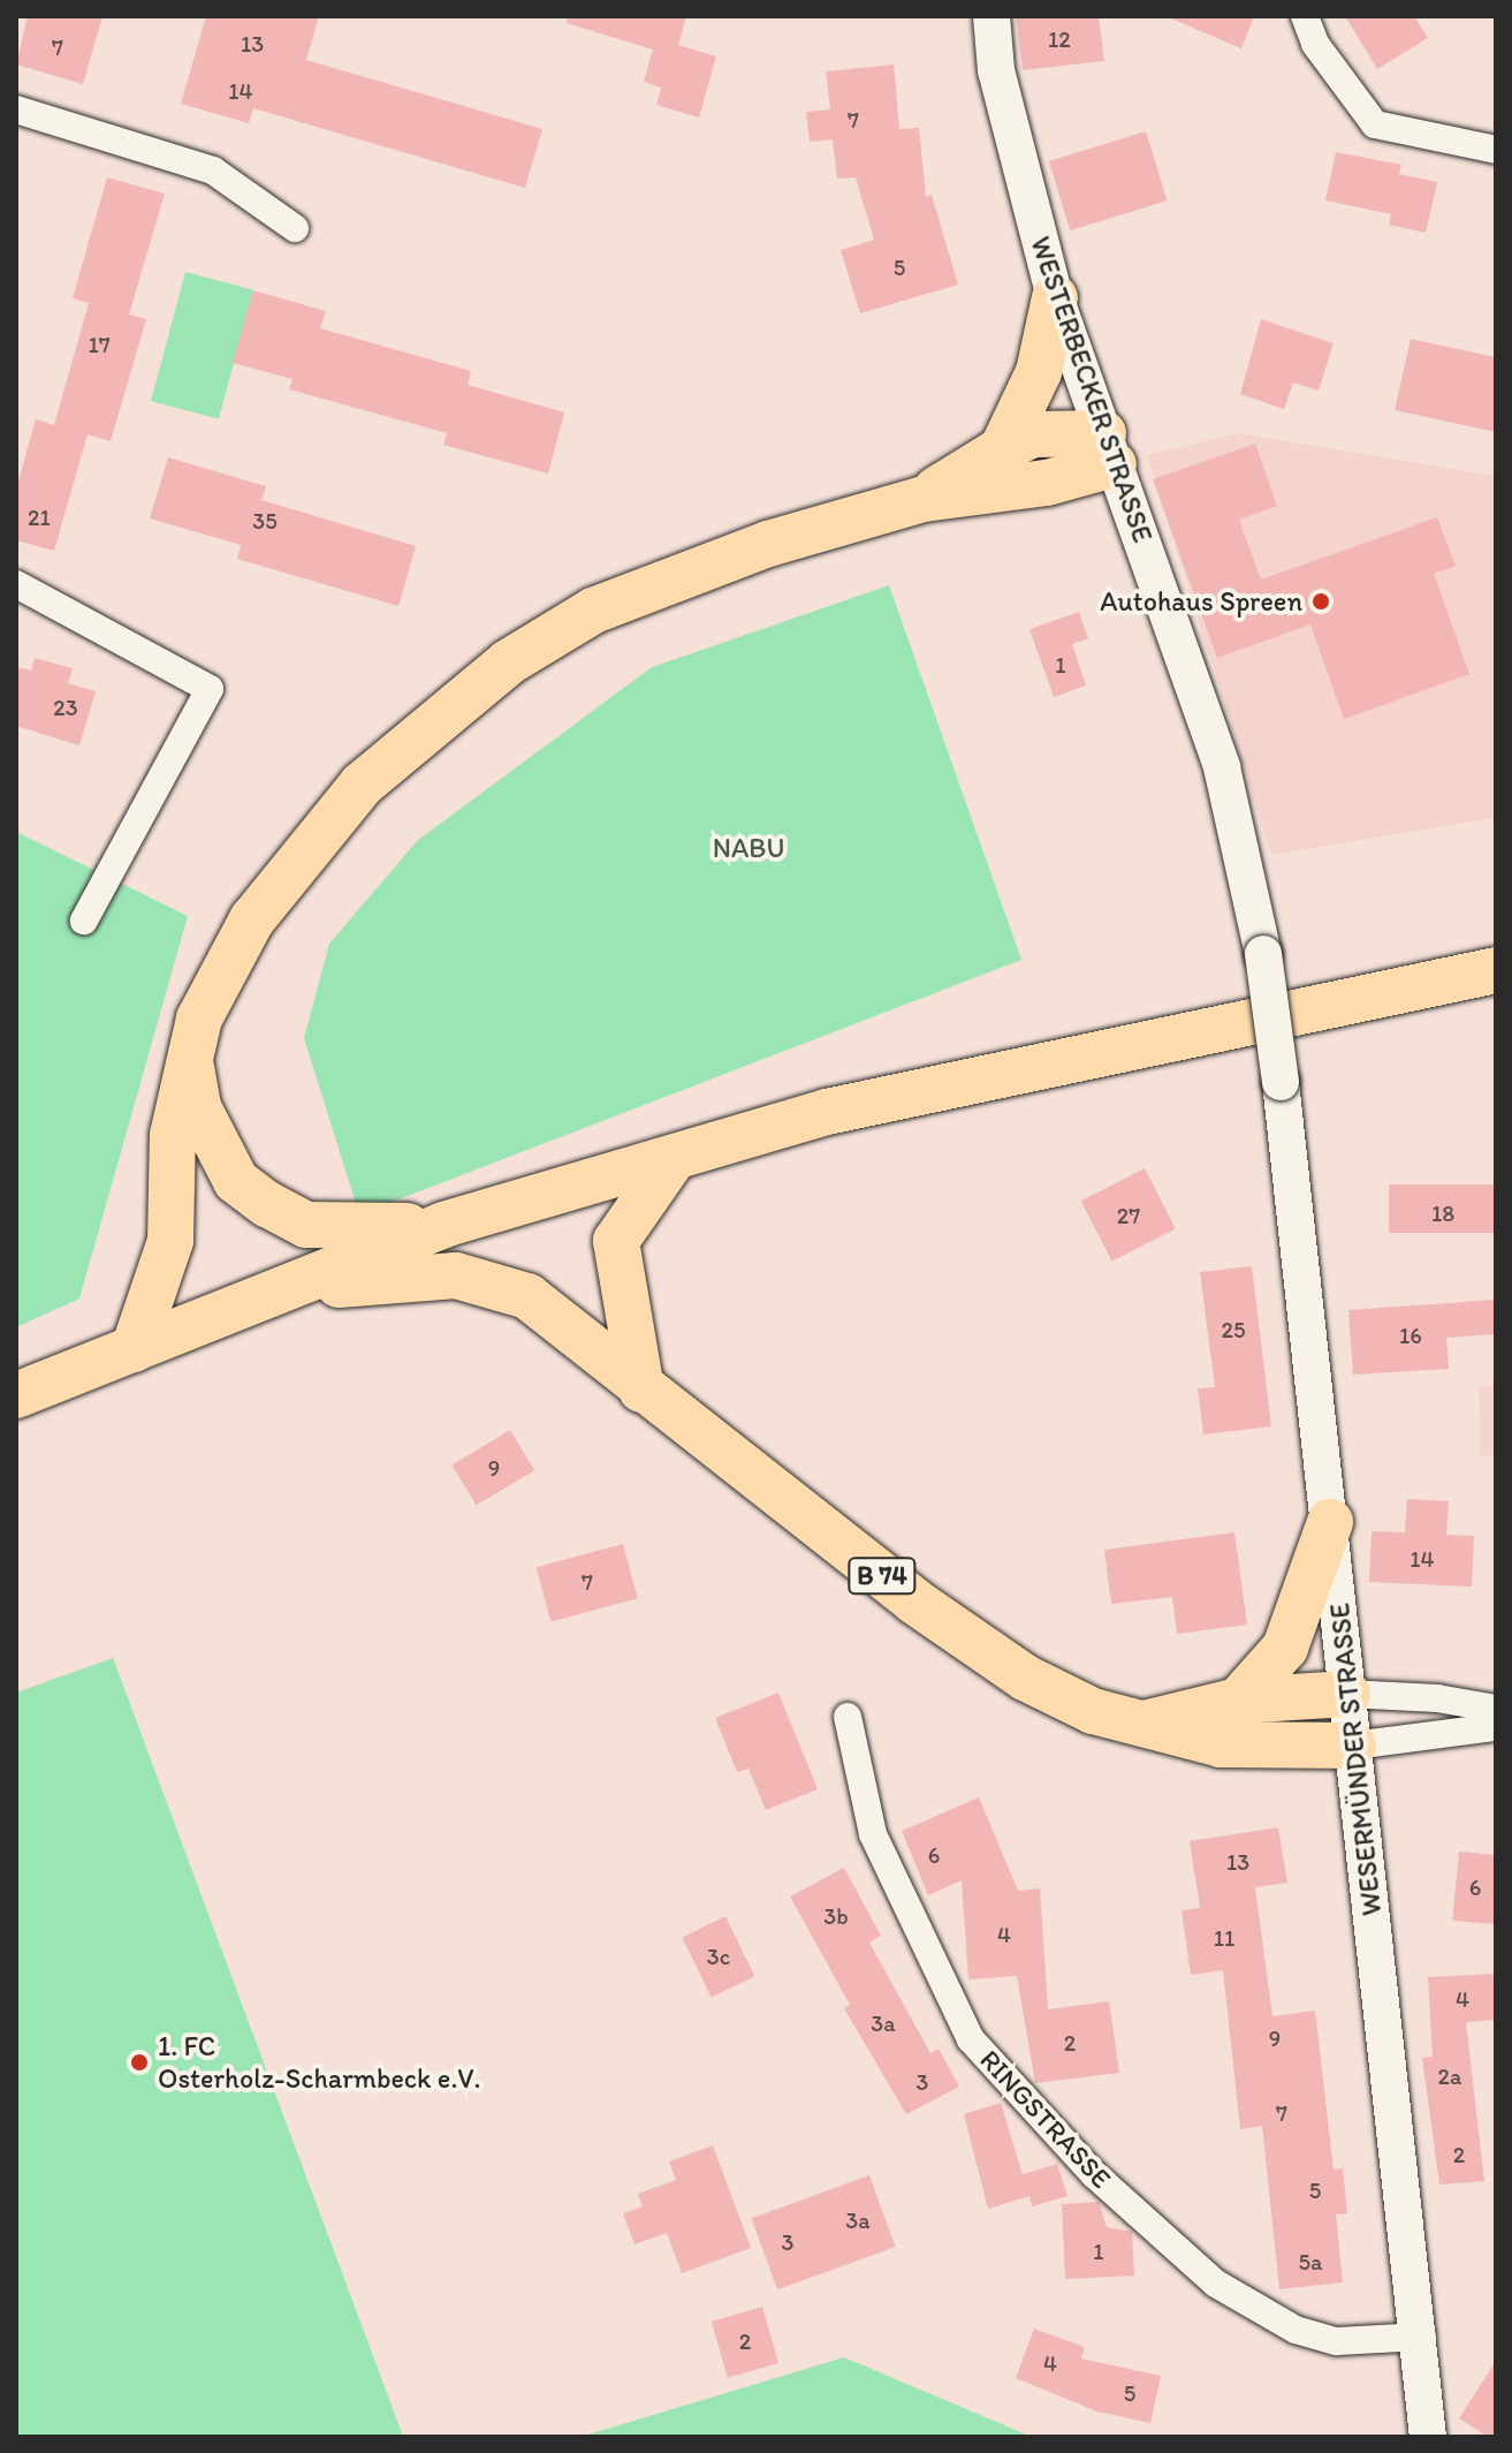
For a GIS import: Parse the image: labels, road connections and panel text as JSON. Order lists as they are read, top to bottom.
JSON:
{
  "streets": {
    "main road": ["B 74"],
    "street": ["WESTERBECKER STRASSE", "WESERMÜNDER STRASSE", "RINGSTRASSE"]
  },
  "crossings": [
    ["WESTERBECKER STRASSE", "WESERMÜNDER STRASSE"],
    ["B 74", "WESERMÜNDER STRASSE"],
    ["WESERMÜNDER STRASSE", "RINGSTRASSE"]
  ],
  "parks": ["NABU"],
  "places": ["Autohaus Spreen", "1. FC Osterholz-Scharmbeck e.V."],
  "house_numbers": [
    "12",
    "13",
    "7",
    "14",
    "7",
    "5",
    "17",
    "21",
    "35",
    "1",
    "23",
    "18",
    "27",
    "25",
    "16",
    "9",
    "14",
    "7",
    "6",
    "13",
    "6",
    "3b",
    "4",
    "11",
    "3c",
    "4",
    "3a",
    "9",
    "2",
    "2a",
    "3",
    "7",
    "2",
    "5",
    "3a",
    "3",
    "1",
    "5a",
    "2",
    "4",
    "5"
  ]
}
